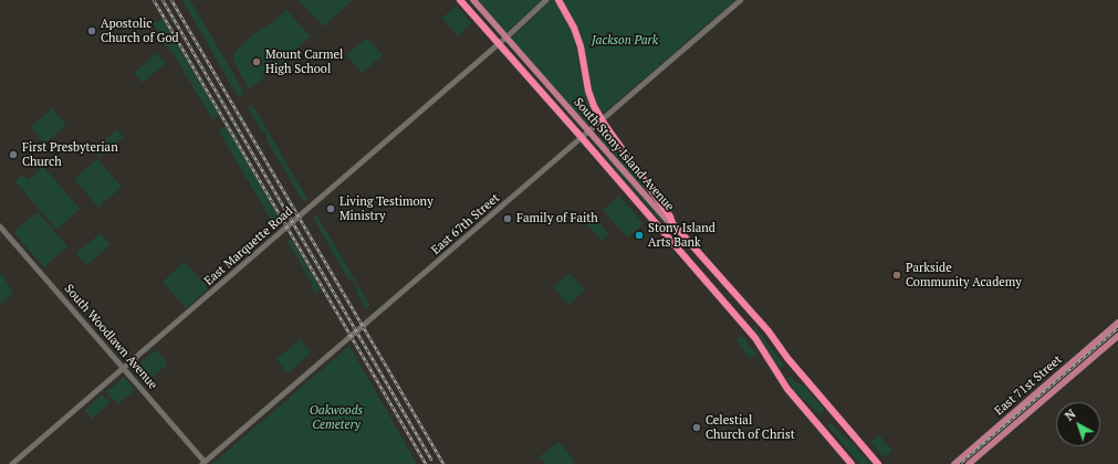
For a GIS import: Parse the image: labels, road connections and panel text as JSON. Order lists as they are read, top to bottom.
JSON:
{
  "streets": {
    "highway": ["South Stony Island Avenue"],
    "main road": ["East 71st Street"],
    "street": ["East 67th Street", "East Marquette Road", "South Woodlawn Avenue"]
  },
  "crossings": [
    ["South Stony Island Avenue", "East 67th Street"],
    ["South Stony Island Avenue", "East Marquette Road"],
    ["East 67th Street", "South Woodlawn Avenue"],
    ["East Marquette Road", "South Woodlawn Avenue"]
  ],
  "parks": ["Jackson Park", "Oakwoods Cemetery"],
  "places": [
    "Apostolic Church of God",
    "Mount Carmel High School",
    "First Presbyterian Church",
    "Living Testimony Ministry",
    "Family of Faith",
    "Stony Island Arts Bank",
    "Parkside Community Academy",
    "Celestial Church of Christ"
  ],
  "north": "top left"
}
